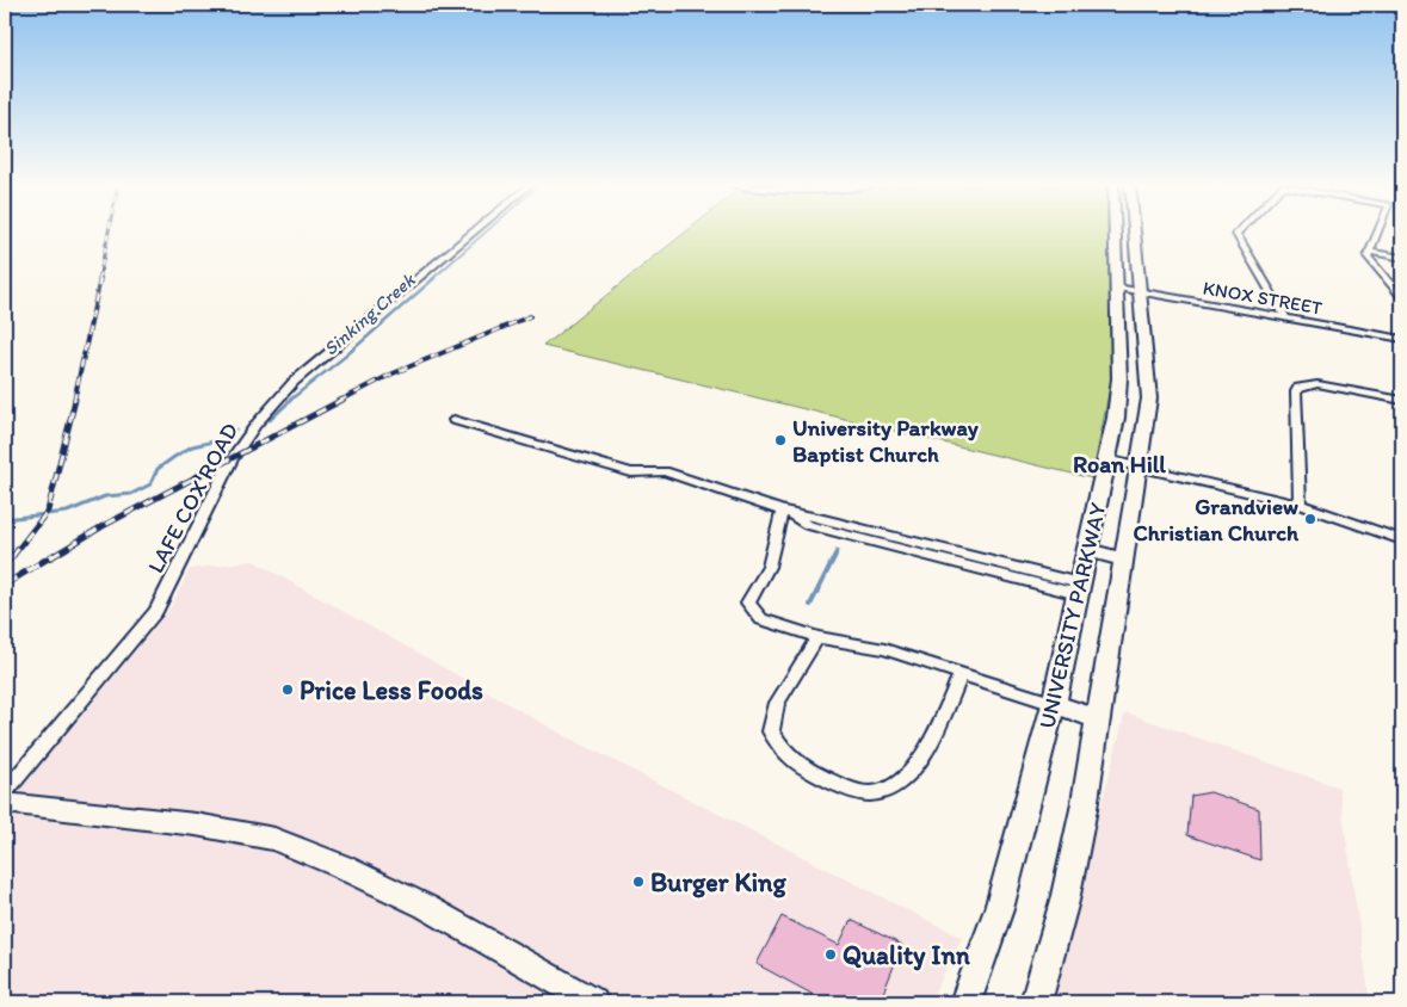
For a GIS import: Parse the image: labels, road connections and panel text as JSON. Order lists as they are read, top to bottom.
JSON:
{
  "streets": {
    "highway": ["UNIVERSITY PARKWAY"],
    "street": ["KNOX STREET", "LAFE COX ROAD"]
  },
  "crossings": [
    ["KNOX STREET", "UNIVERSITY PARKWAY"]
  ],
  "districts": ["Roan Hill"],
  "water": ["Sinking Creek"],
  "places": [
    "University Parkway Baptist Church",
    "Grandview Christian Church",
    "Price Less Foods",
    "Burger King",
    "Quality Inn"
  ]
}
